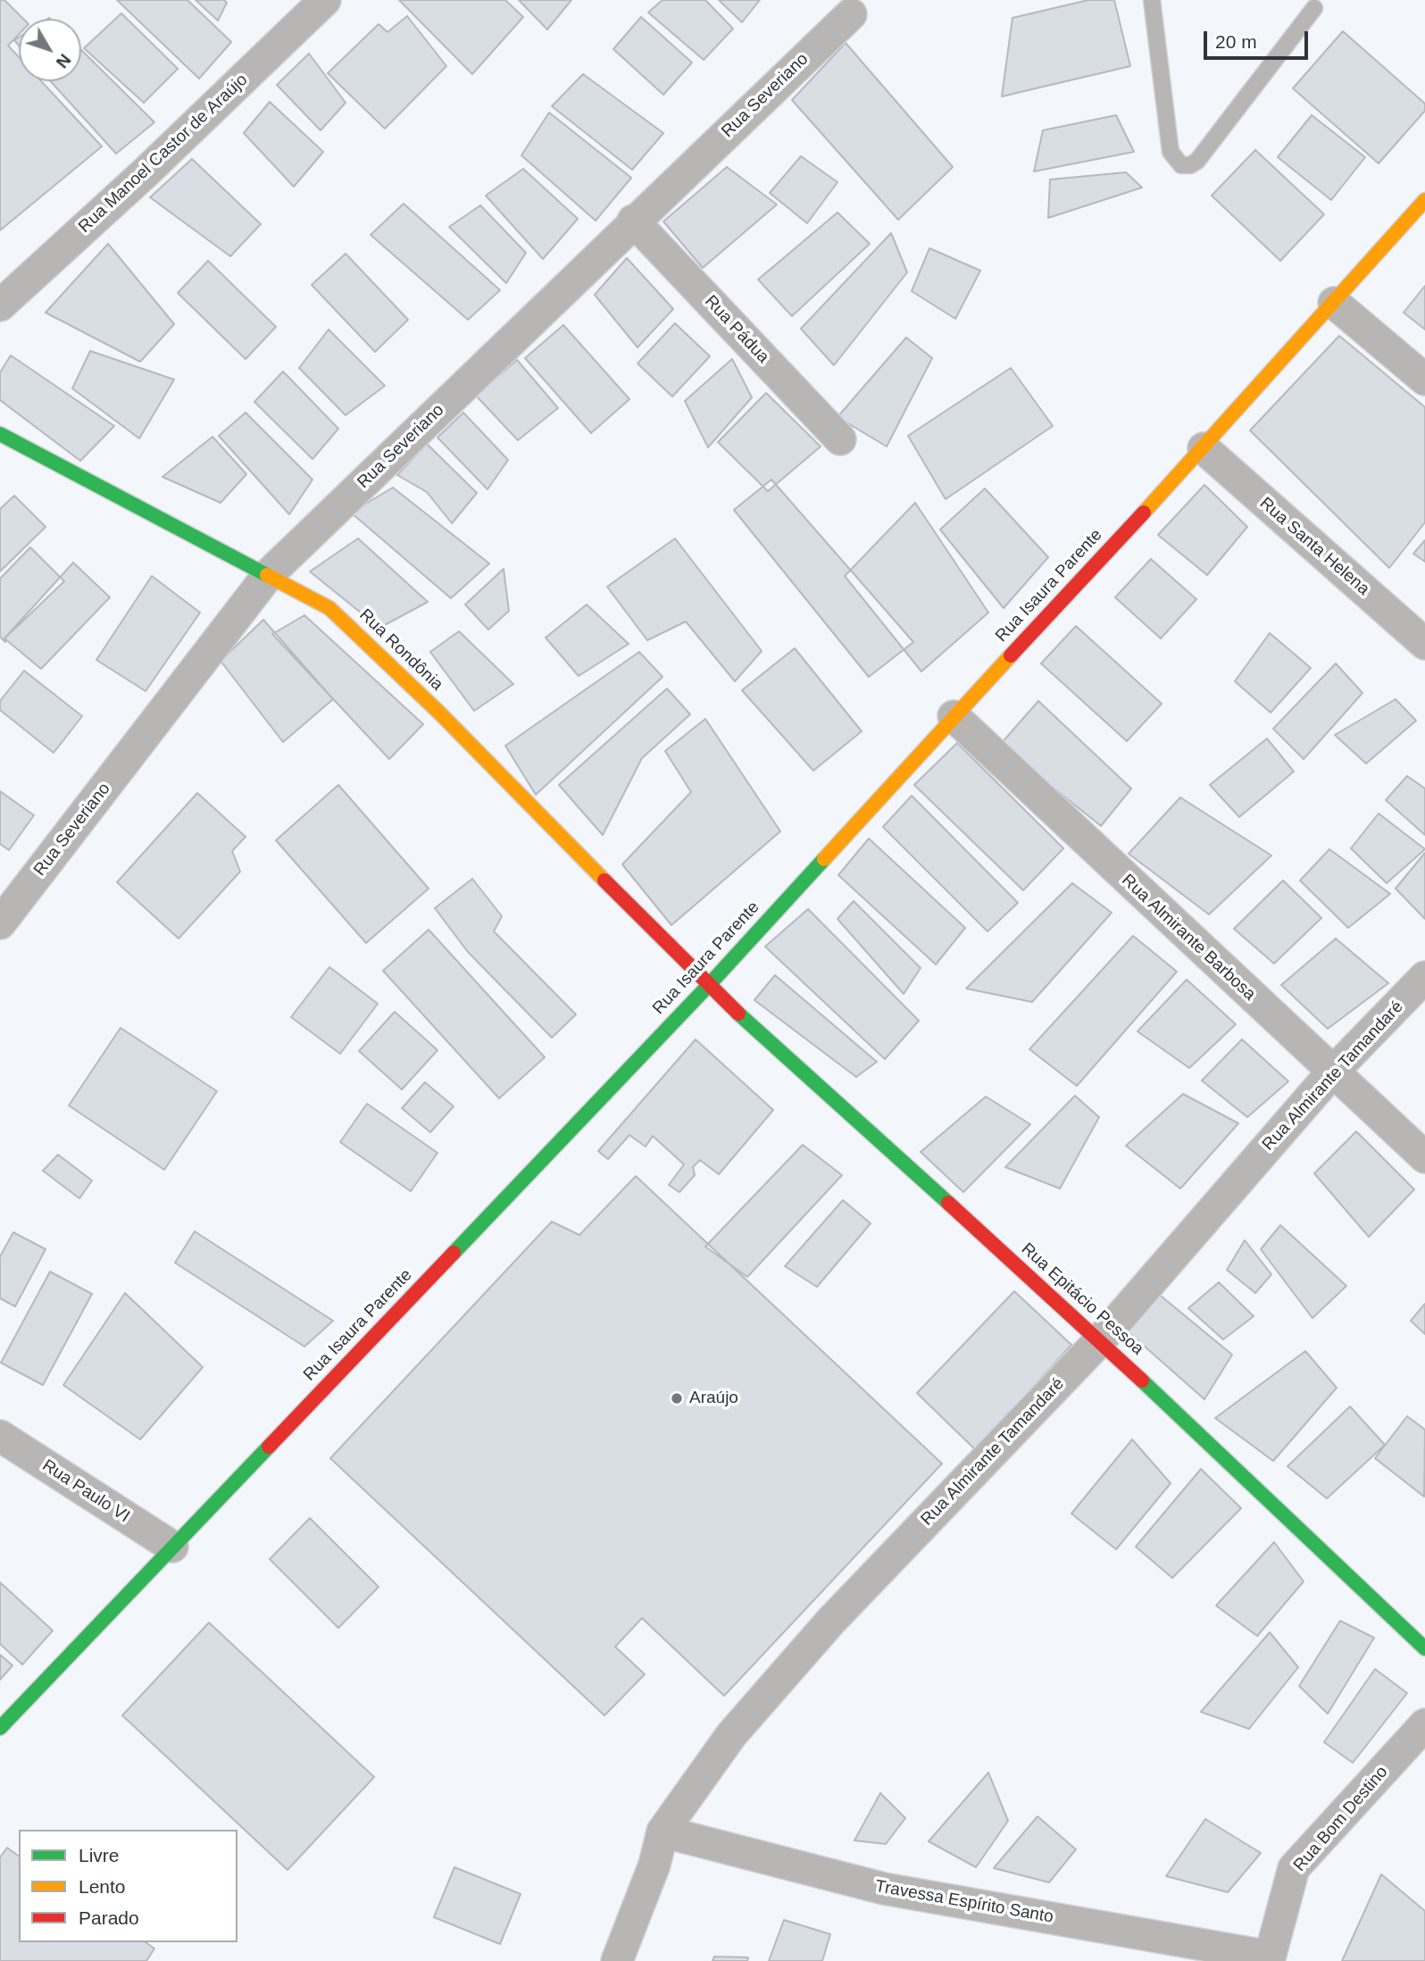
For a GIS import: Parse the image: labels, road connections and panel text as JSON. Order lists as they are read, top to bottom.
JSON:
{
  "streets": {
    "street": [
      "Rua Severiano",
      "Rua Manoel Castor de Araújo",
      "Rua Pádua",
      "Rua Santa Helena",
      "Rua Isaura Parente",
      "Rua Rondônia",
      "Rua Almirante Barbosa",
      "Rua Almirante Tamandaré",
      "Rua Epitácio Pessoa",
      "Rua Paulo VI",
      "Rua Bom Destino",
      "Travessa Espírito Santo"
    ]
  },
  "crossings": [
    ["Rua Severiano", "Rua Pádua"],
    ["Rua Severiano", "Rua Rondônia"],
    ["Rua Santa Helena", "Rua Isaura Parente"],
    ["Rua Isaura Parente", "Rua Rondônia"],
    ["Rua Isaura Parente", "Rua Almirante Barbosa"],
    ["Rua Isaura Parente", "Rua Epitácio Pessoa"],
    ["Rua Isaura Parente", "Rua Paulo VI"],
    ["Rua Rondônia", "Rua Epitácio Pessoa"],
    ["Rua Almirante Barbosa", "Rua Almirante Tamandaré"],
    ["Rua Almirante Tamandaré", "Rua Epitácio Pessoa"],
    ["Rua Almirante Tamandaré", "Travessa Espírito Santo"],
    ["Rua Bom Destino", "Travessa Espírito Santo"]
  ],
  "places": ["Araújo"],
  "legend": ["Livre", "Lento", "Parado"],
  "scale_bar": "20 m",
  "north": "bottom right"
}
